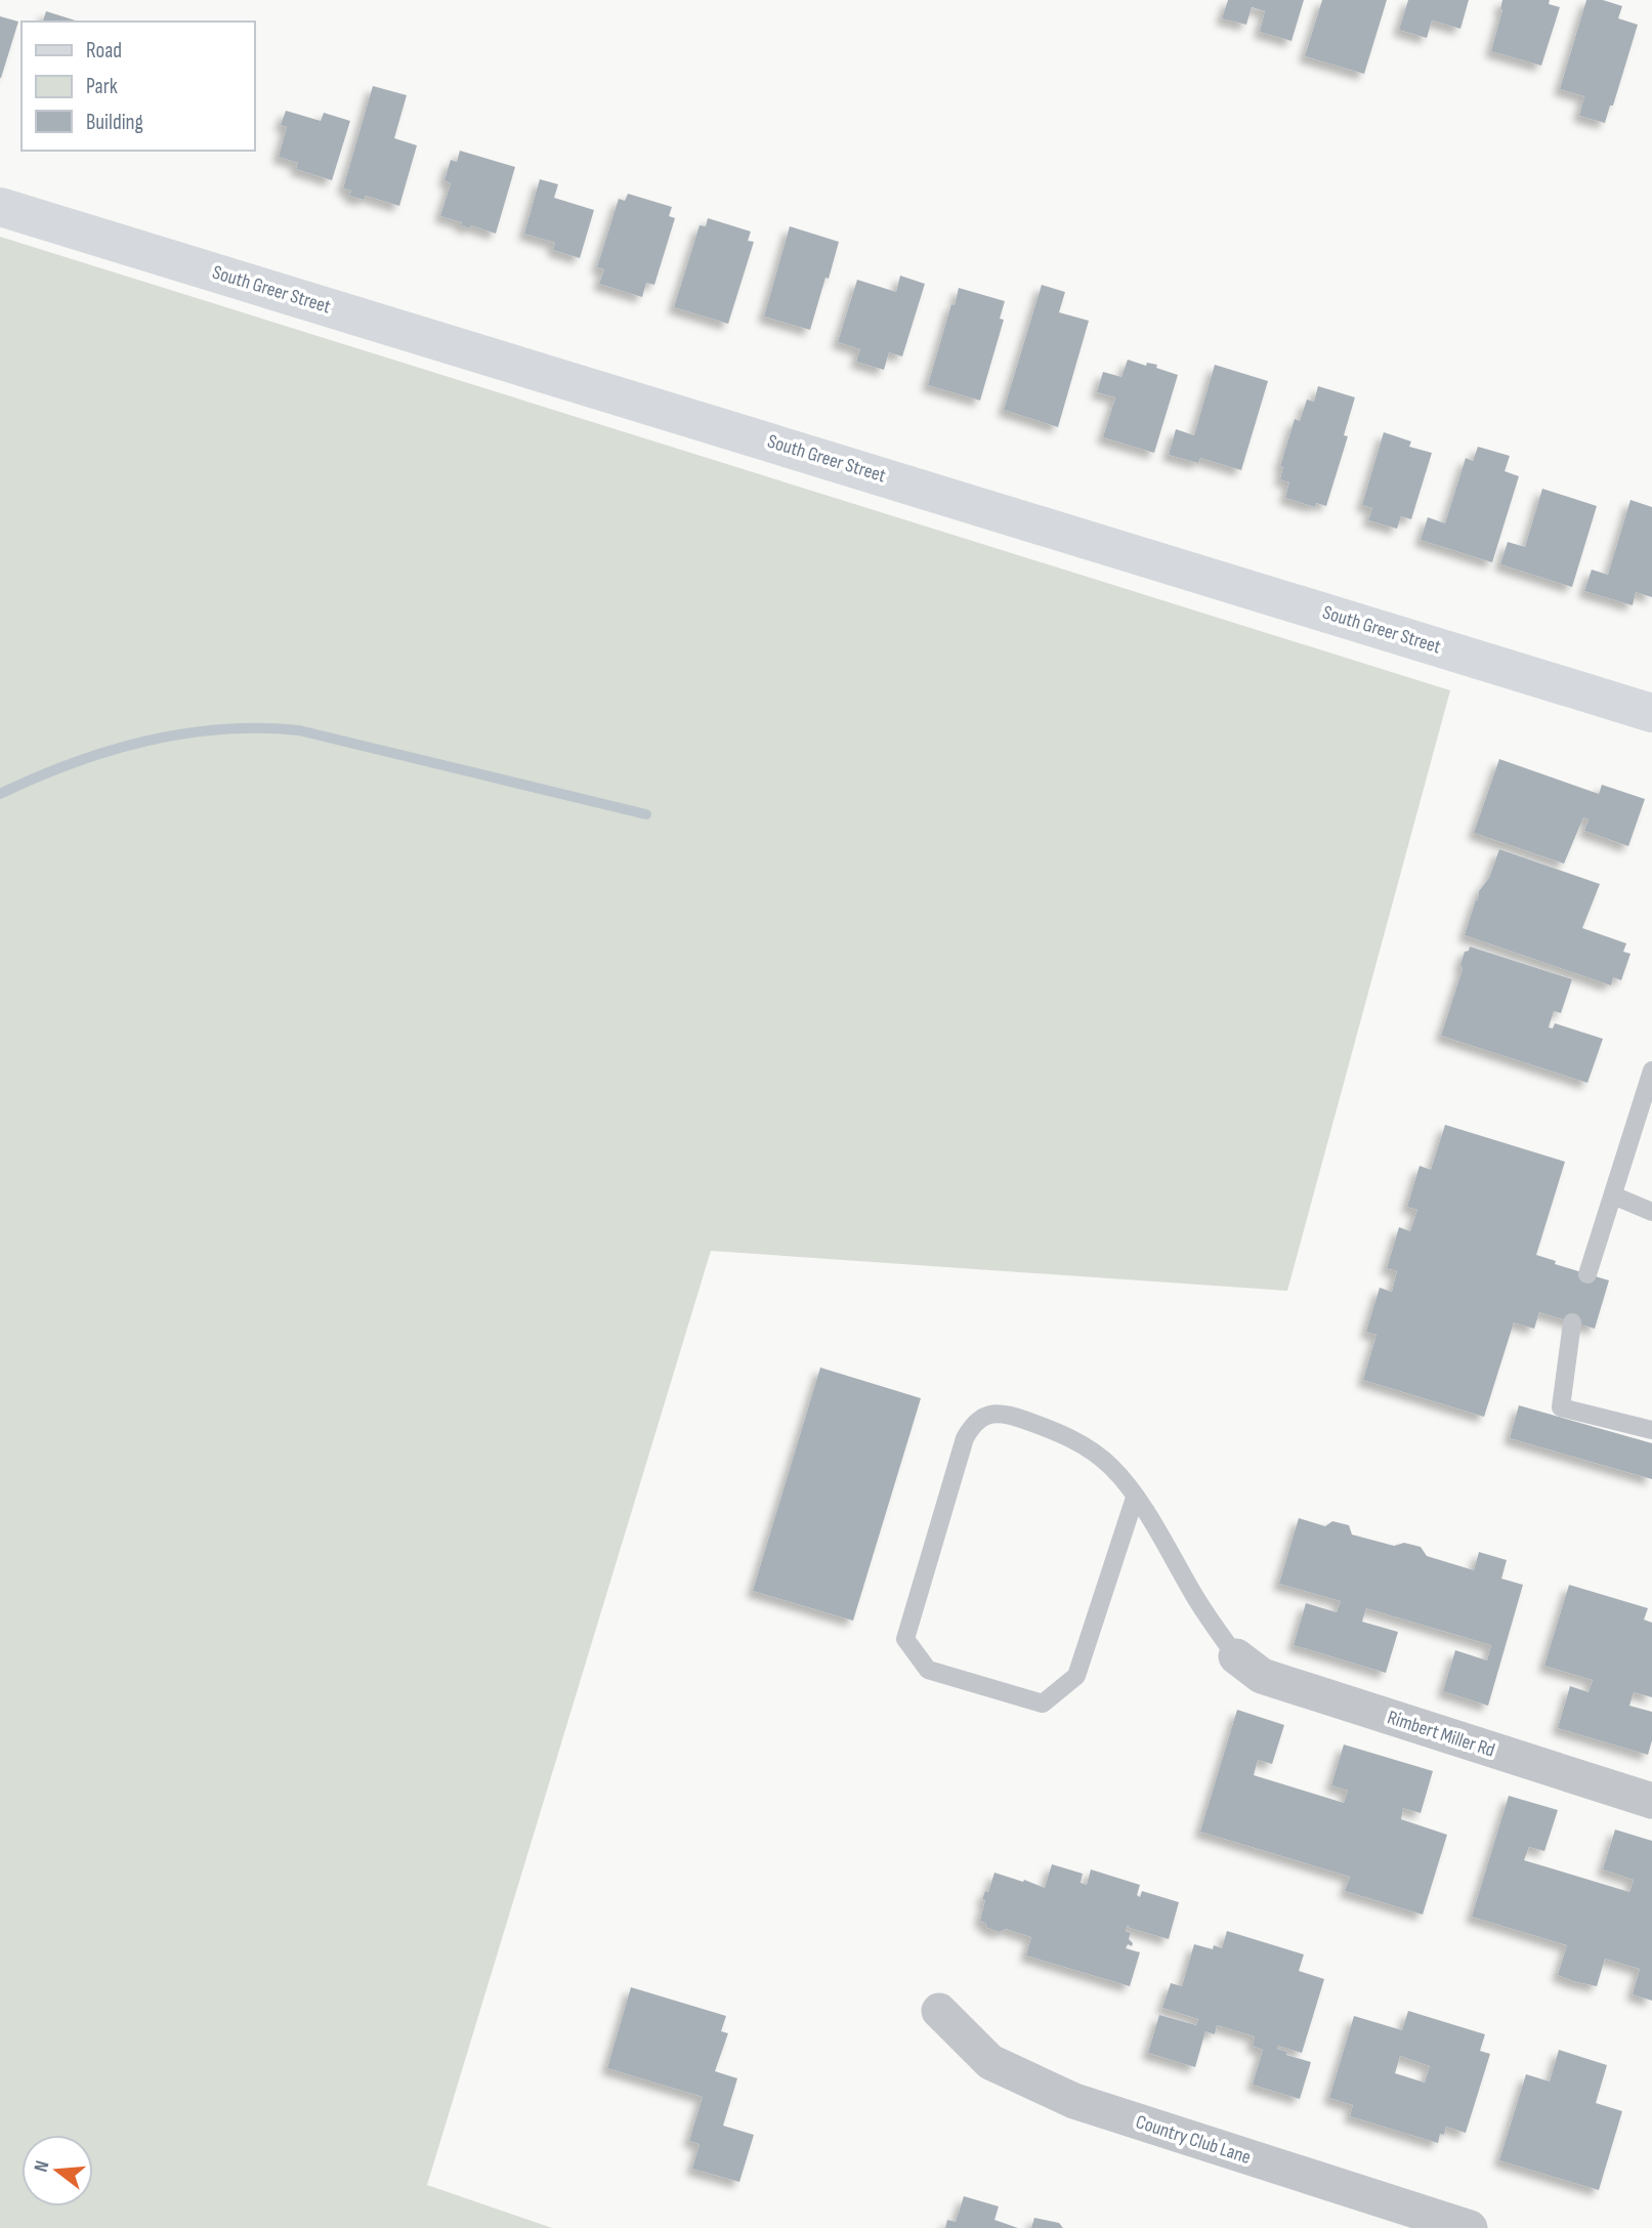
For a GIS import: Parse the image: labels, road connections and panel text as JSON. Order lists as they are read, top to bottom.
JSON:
{
  "streets": {
    "street": ["South Greer Street", "Rimbert Miller Rd", "Country Club Lane"]
  },
  "legend": ["Road", "Park", "Building"],
  "north": "left"
}
